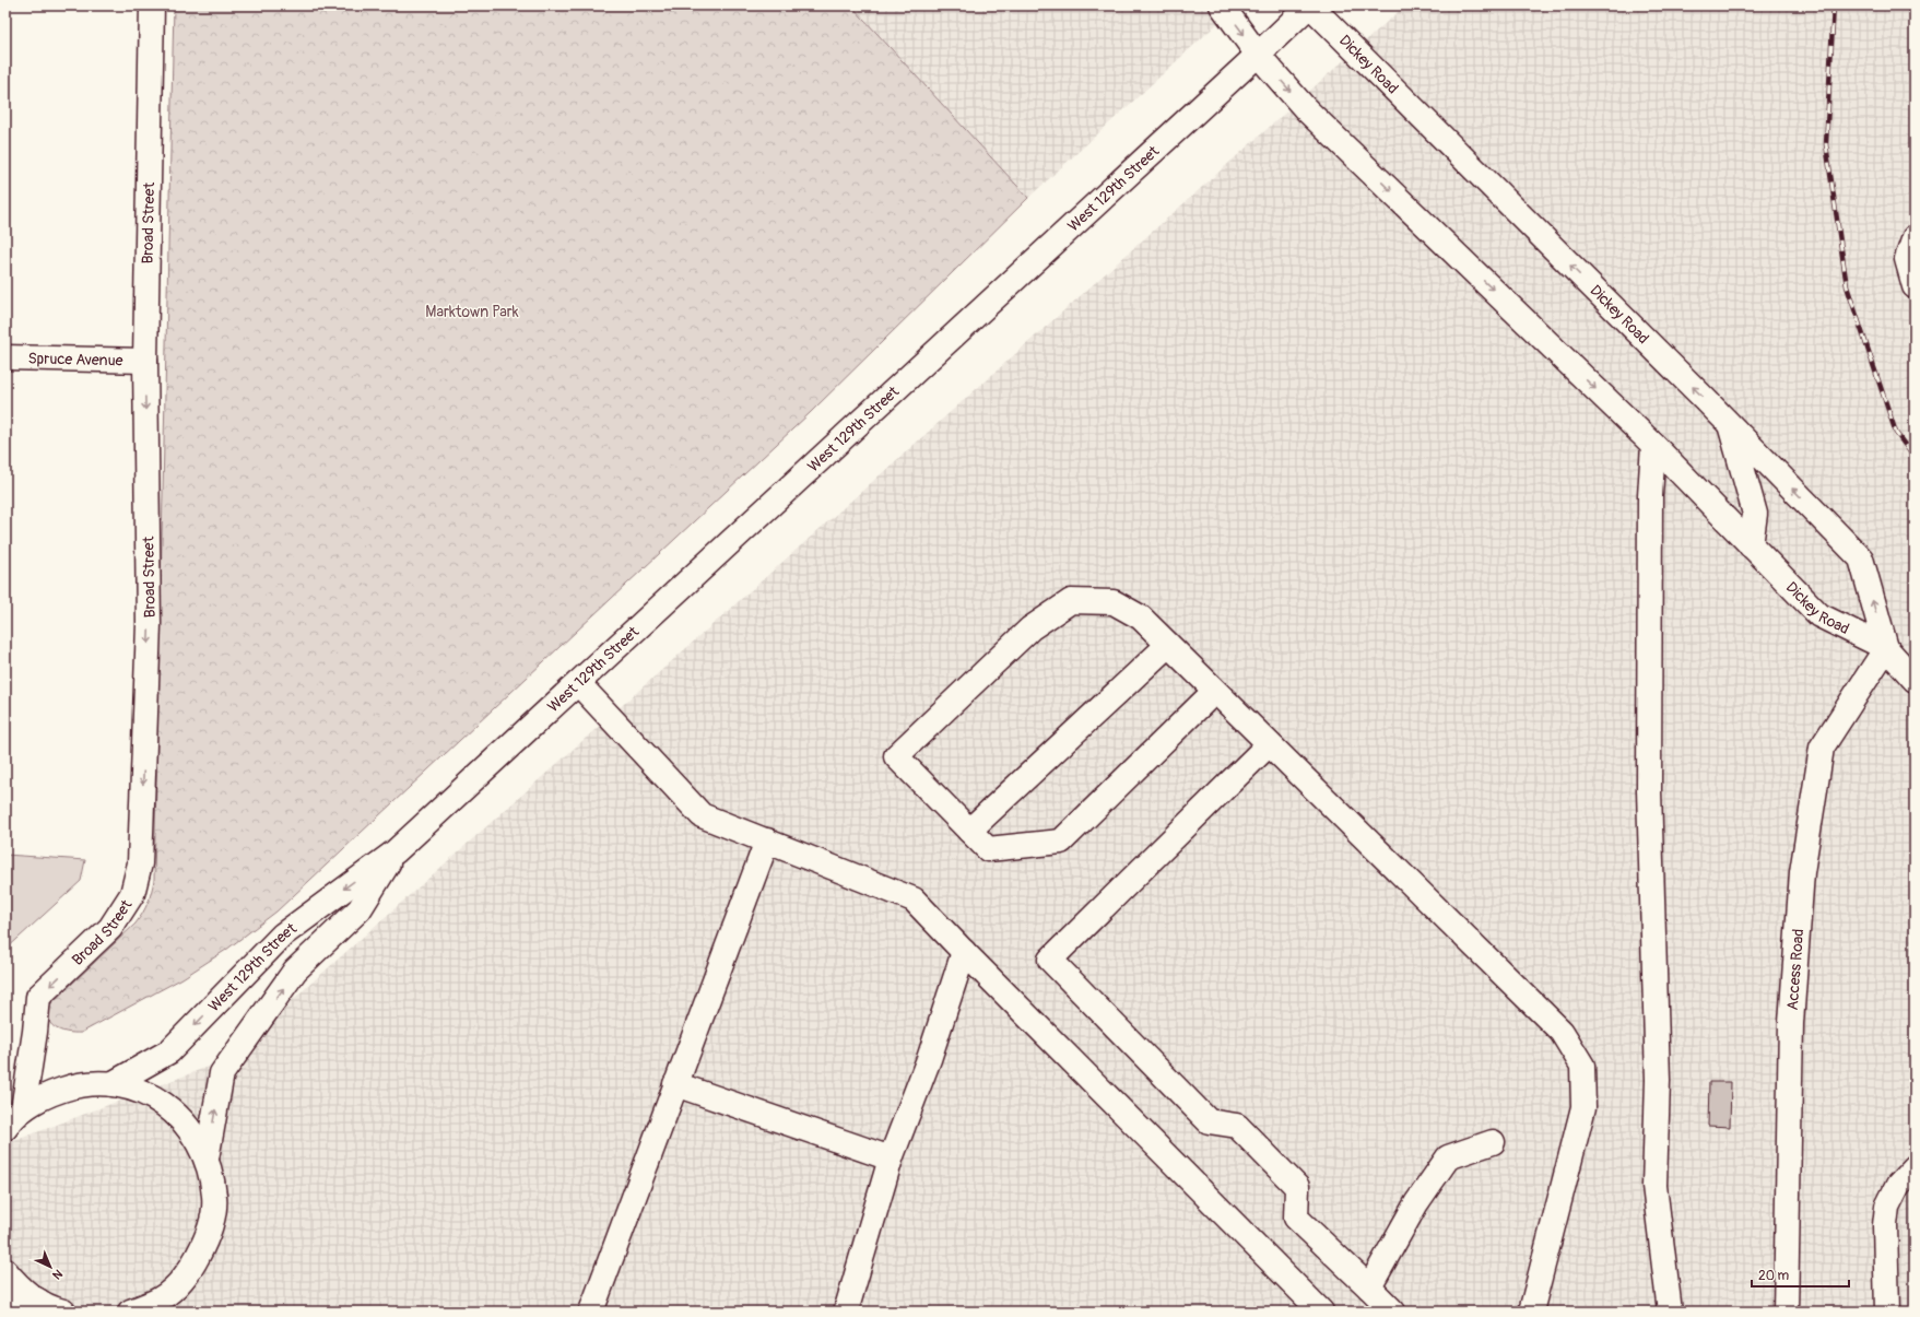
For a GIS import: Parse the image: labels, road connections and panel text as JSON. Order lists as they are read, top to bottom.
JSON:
{
  "streets": {
    "street": [
      "Dickey Road",
      "West 129th Street",
      "Broad Street",
      "Spruce Avenue",
      "Access Road"
    ]
  },
  "crossings": [
    ["Dickey Road", "West 129th Street"],
    ["Dickey Road", "Access Road"],
    ["Broad Street", "Spruce Avenue"]
  ],
  "one_way": ["Broad Street"],
  "parks": ["Marktown Park"],
  "scale_bar": "20 m",
  "north": "bottom right"
}
